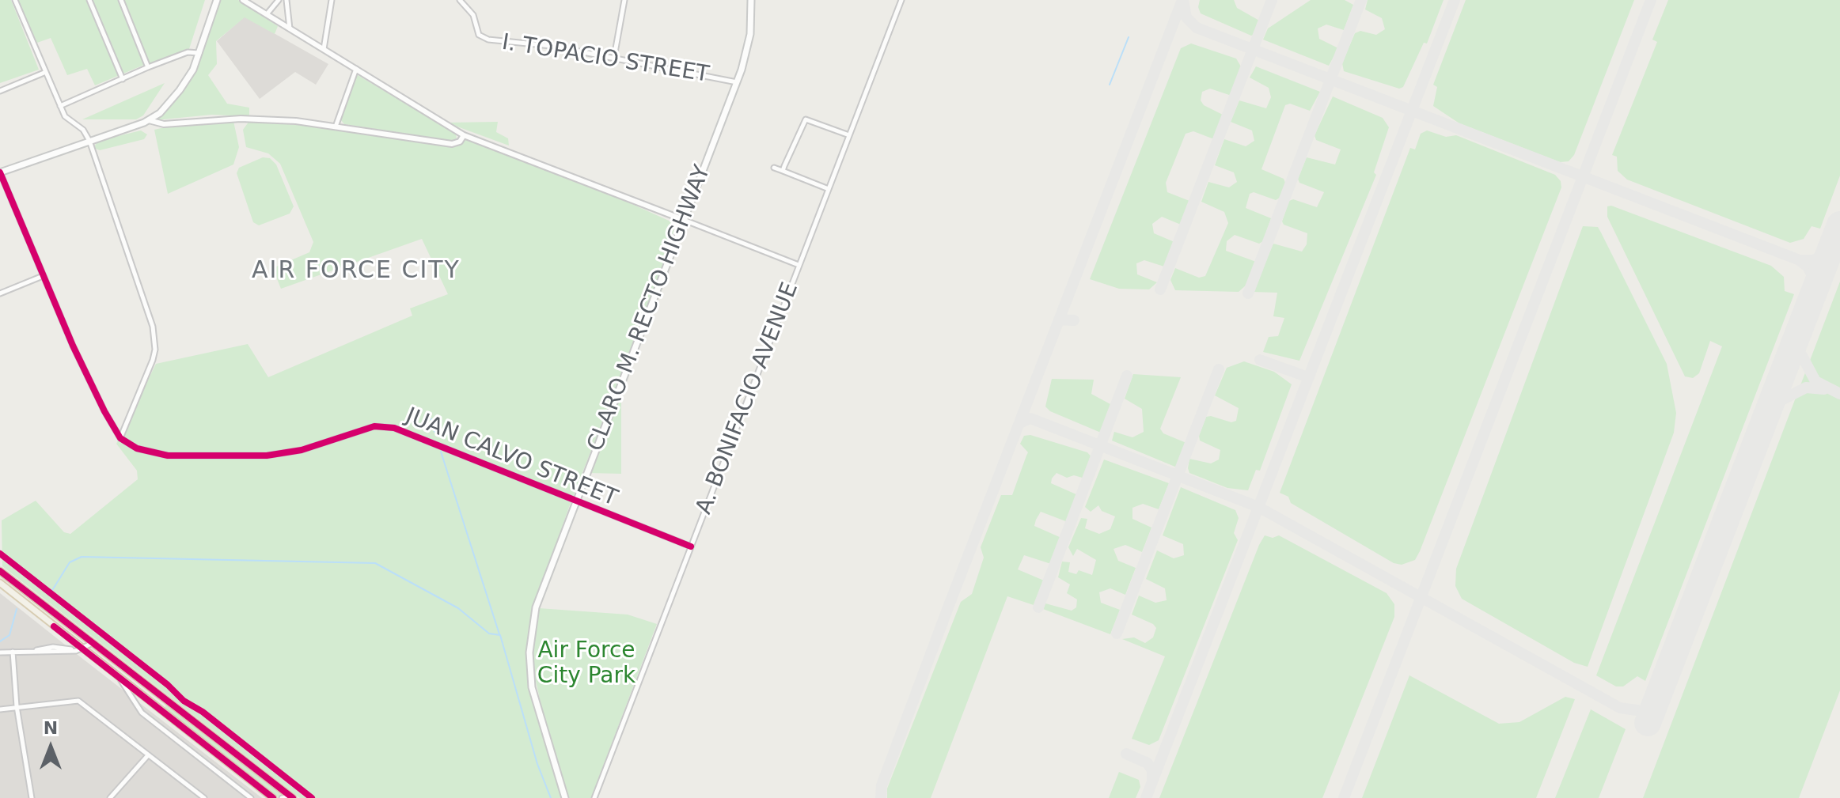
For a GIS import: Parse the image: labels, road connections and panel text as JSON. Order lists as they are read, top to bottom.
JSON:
{
  "streets": {
    "main road": ["CLARO M. RECTO HIGHWAY"],
    "street": ["I. TOPACIO STREET", "A. BONIFACIO AVENUE", "JUAN CALVO STREET"]
  },
  "crossings": [
    ["I. TOPACIO STREET", "CLARO M. RECTO HIGHWAY"],
    ["CLARO M. RECTO HIGHWAY", "JUAN CALVO STREET"],
    ["A. BONIFACIO AVENUE", "JUAN CALVO STREET"]
  ],
  "districts": ["AIR FORCE CITY"],
  "parks": ["Air Force City Park"],
  "north": "top"
}
